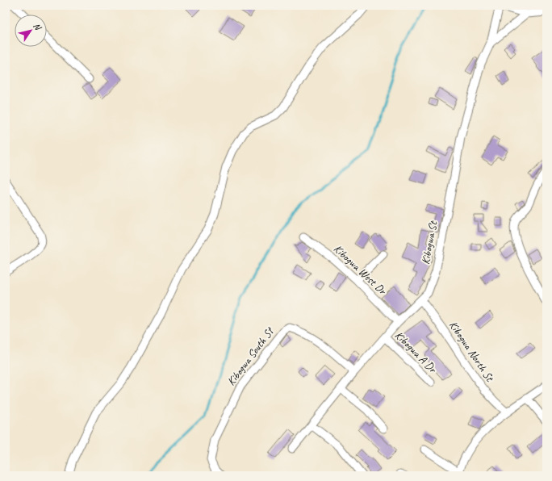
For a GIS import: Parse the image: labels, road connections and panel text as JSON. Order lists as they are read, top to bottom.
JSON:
{
  "streets": {
    "street": [
      "Kibogwa St",
      "Kibogwa West Dr",
      "Kibogwa North St",
      "Kibogwa A Dr",
      "Kibogwa South St"
    ]
  },
  "crossings": [
    ["Kibogwa St", "Kibogwa West Dr"],
    ["Kibogwa St", "Kibogwa North St"],
    ["Kibogwa St", "Kibogwa A Dr"],
    ["Kibogwa St", "Kibogwa South St"]
  ],
  "north": "top right"
}
